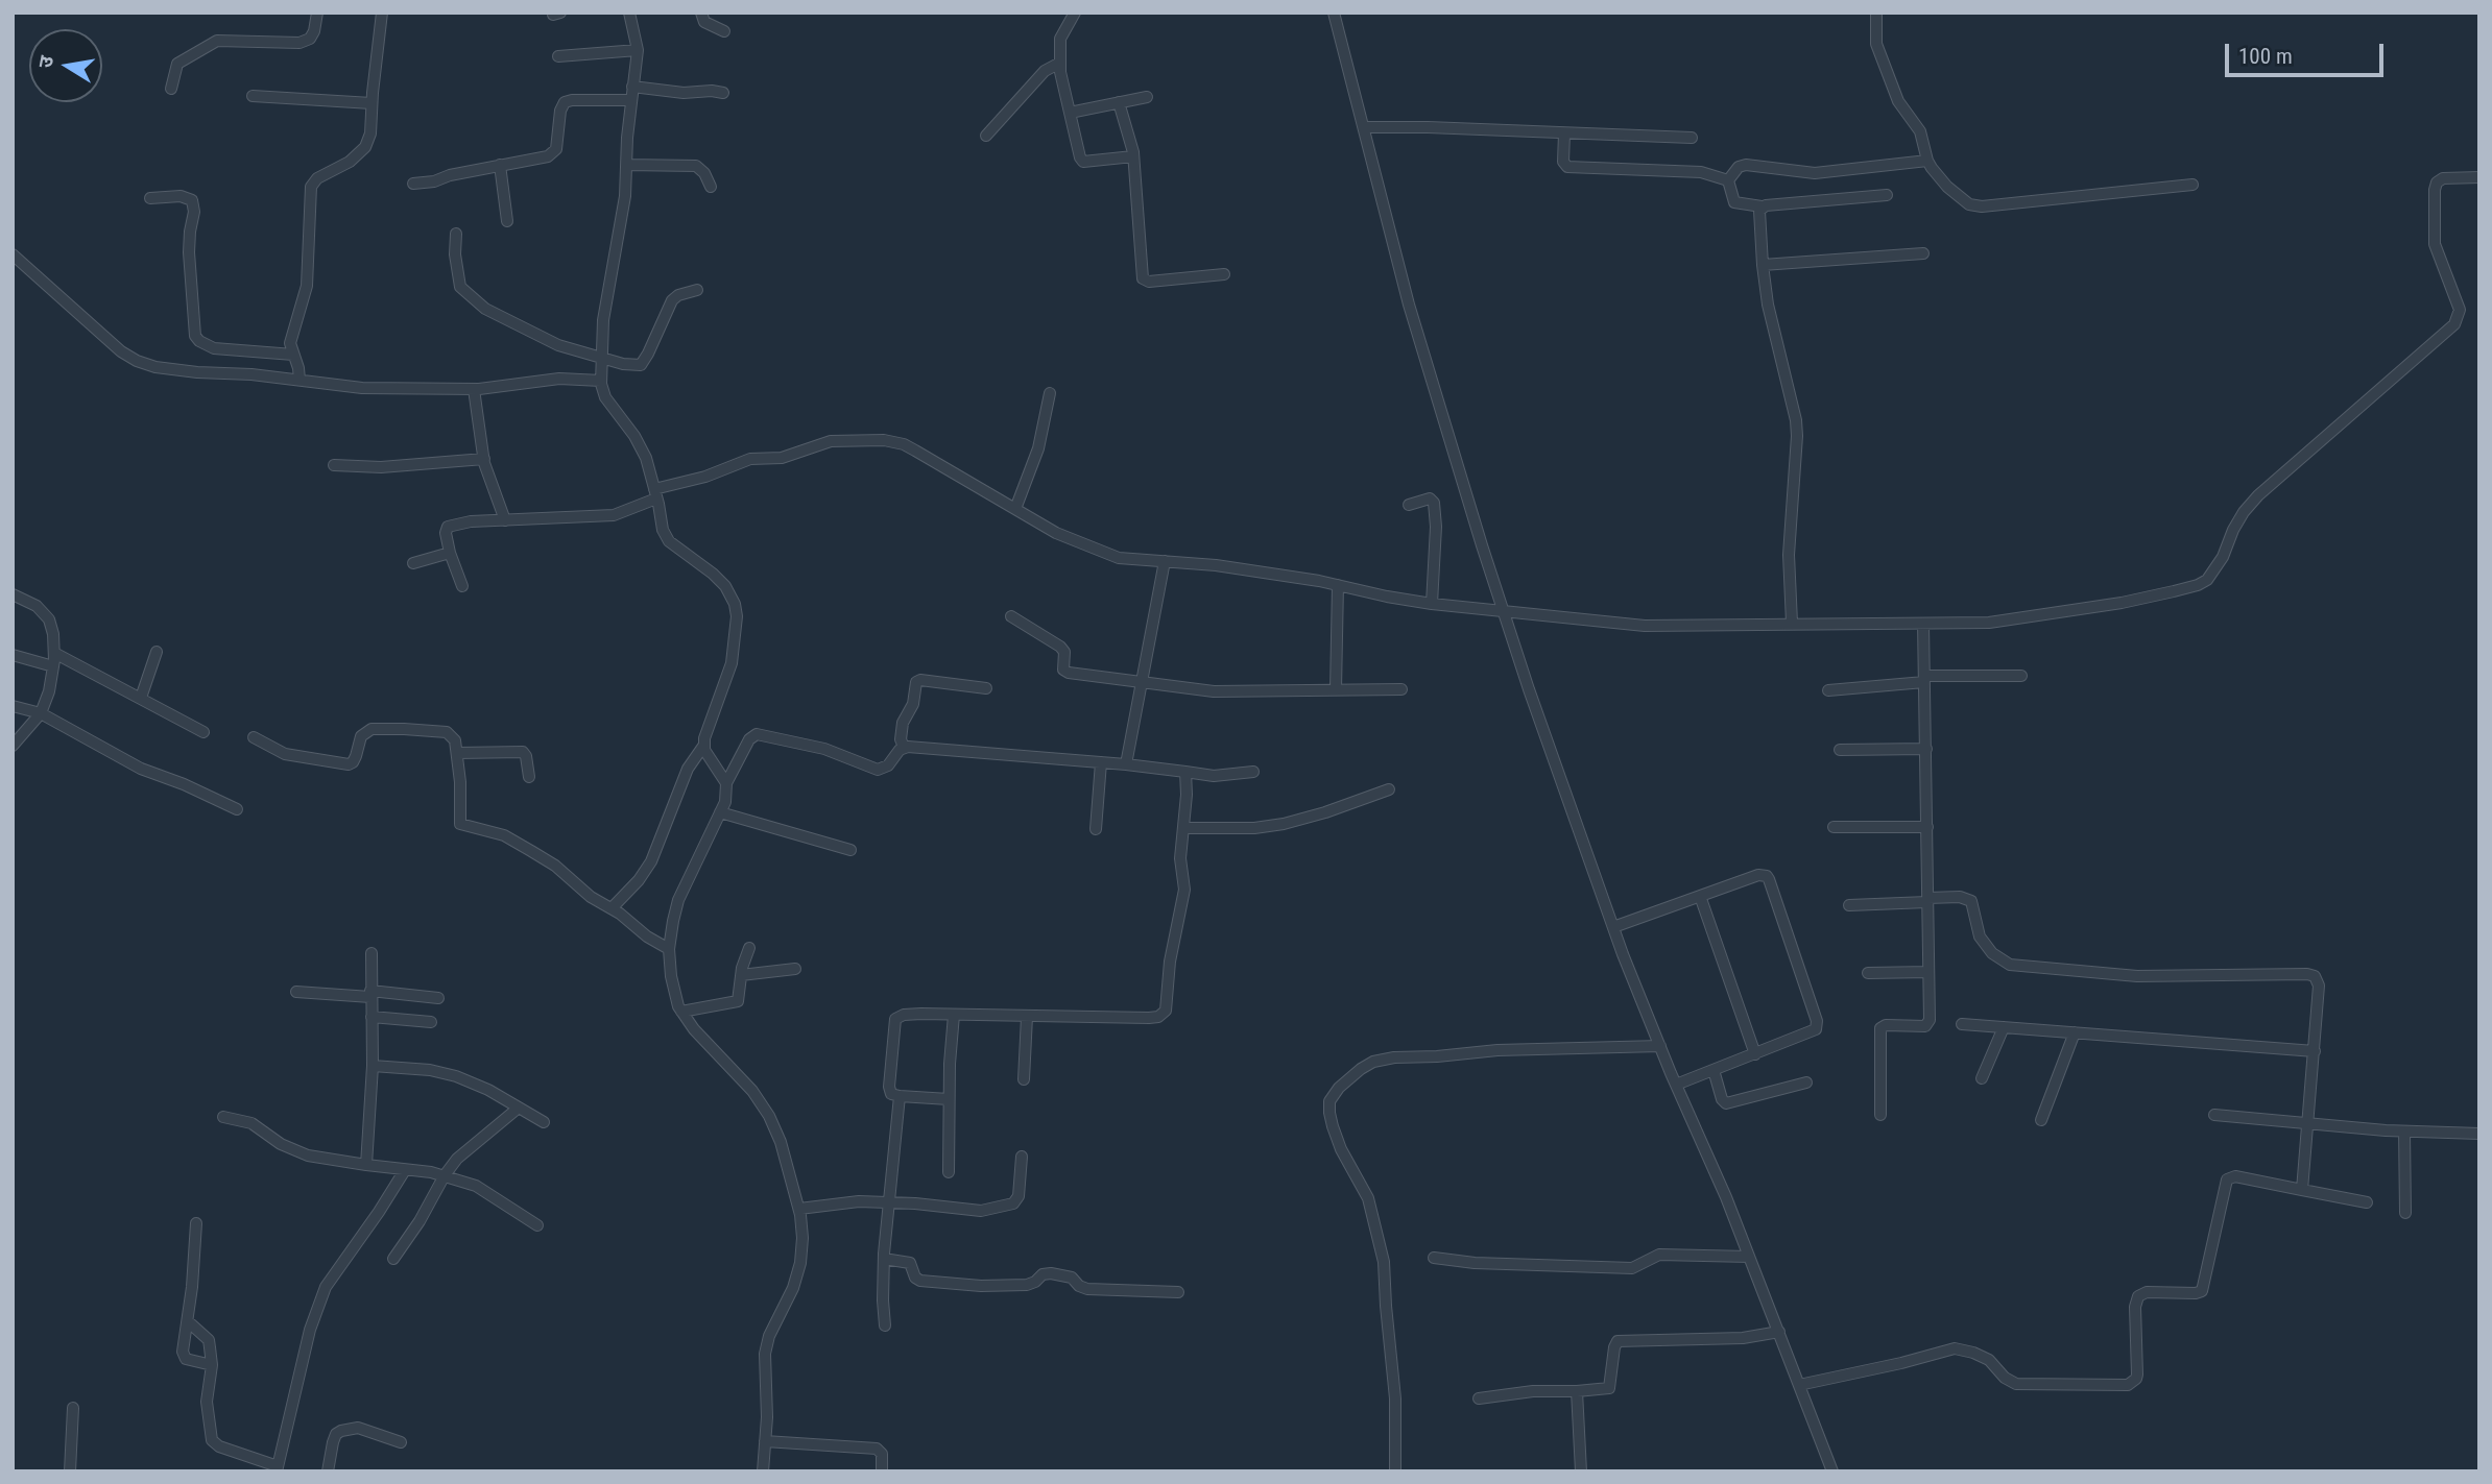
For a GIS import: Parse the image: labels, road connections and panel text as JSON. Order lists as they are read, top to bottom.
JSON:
{
  "scale_bar": "100 m",
  "north": "left"
}
